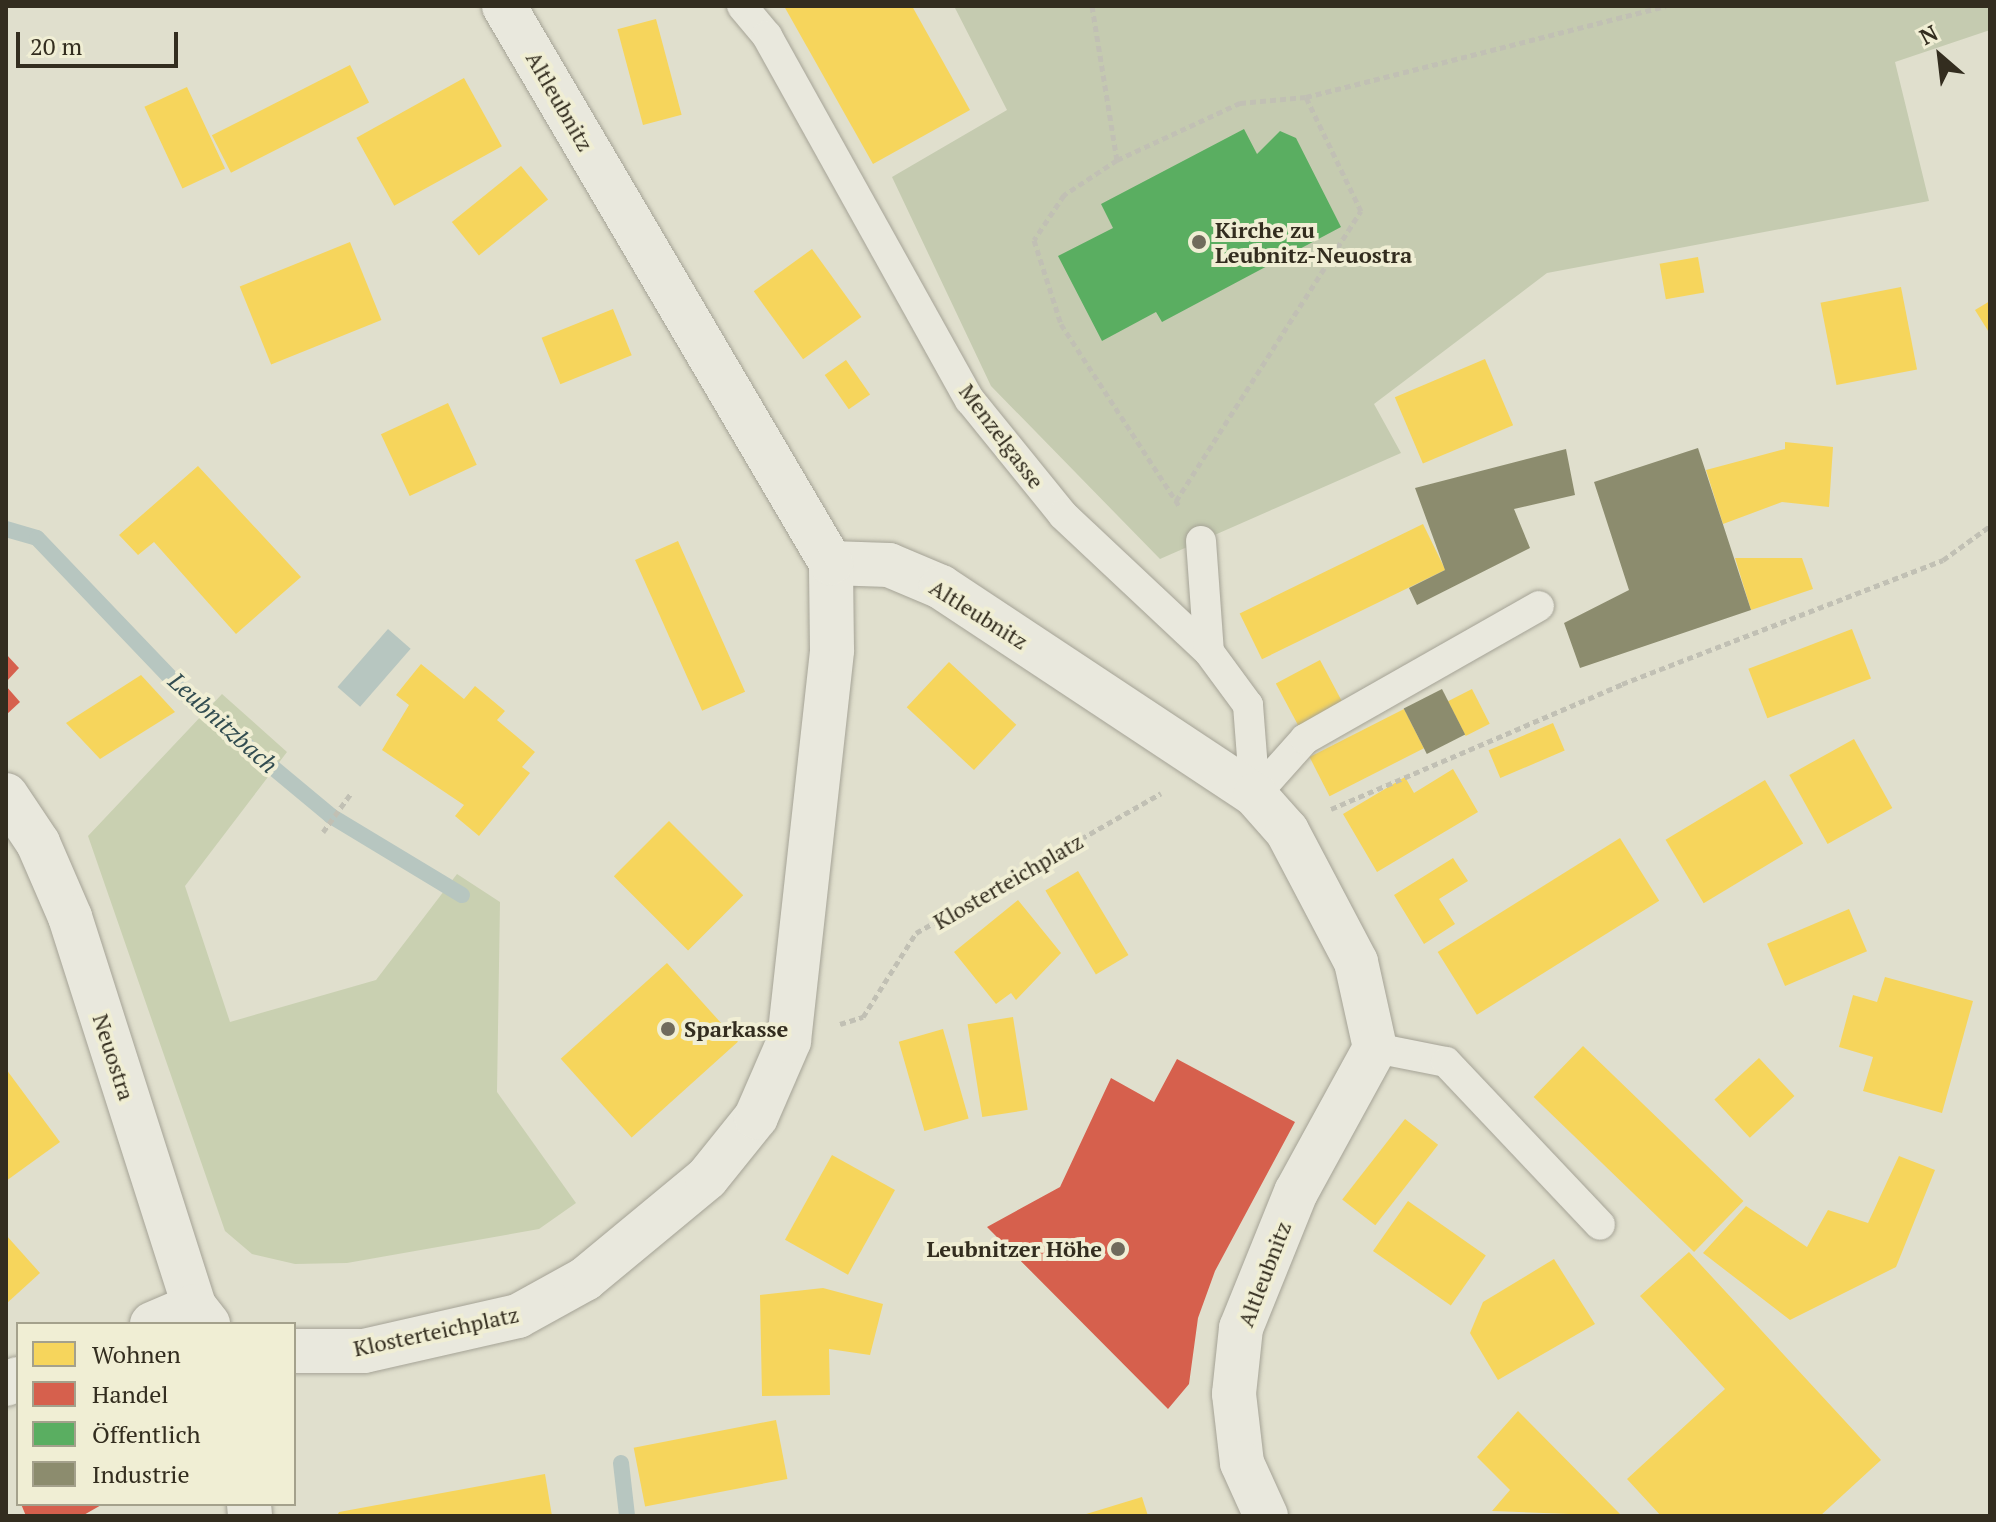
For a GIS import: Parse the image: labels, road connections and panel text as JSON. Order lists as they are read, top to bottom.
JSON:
{
  "streets": {
    "street": ["Altleubnitz", "Klosterteichplatz", "Neuostra"],
    "lane": ["Menzelgasse"]
  },
  "crossings": [
    ["Altleubnitz", "Menzelgasse"],
    ["Altleubnitz", "Klosterteichplatz"]
  ],
  "water": ["Leubnitzbach"],
  "places": ["Kirche zu Leubnitz-Neuostra", "Sparkasse", "Leubnitzer Höhe"],
  "legend": [
    "Wohnen",
    "Handel",
    "Öffentlich",
    "Industrie"
  ],
  "scale_bar": "20 m",
  "north": "top left"
}
